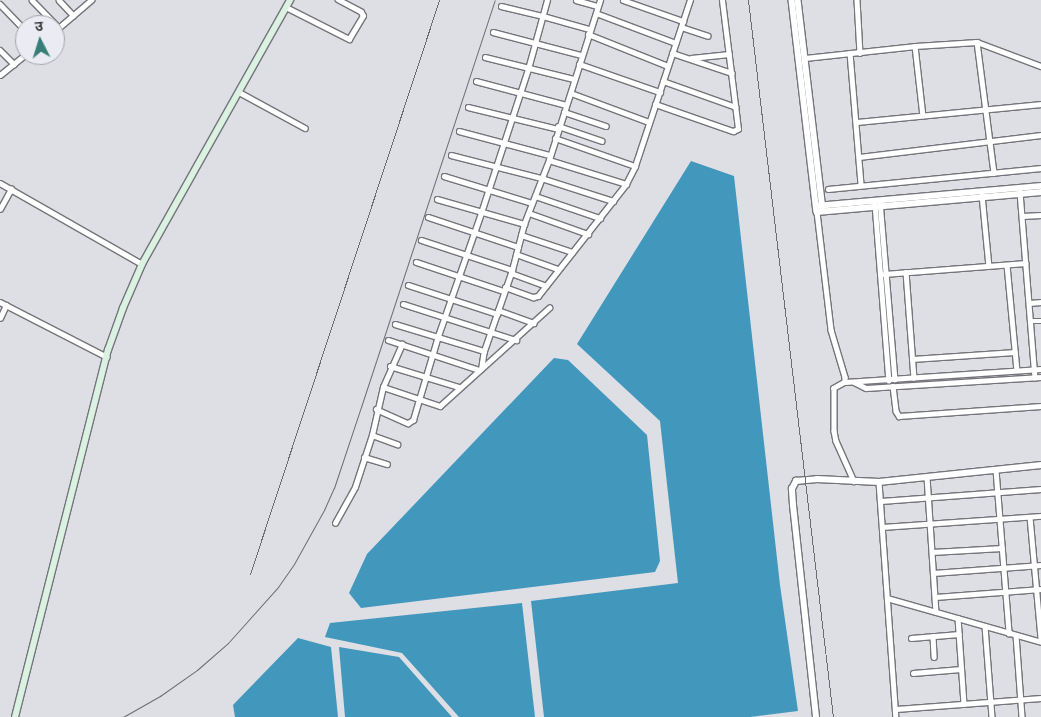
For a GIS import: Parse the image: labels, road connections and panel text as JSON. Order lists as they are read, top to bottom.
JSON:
{
  "north": "top"
}
